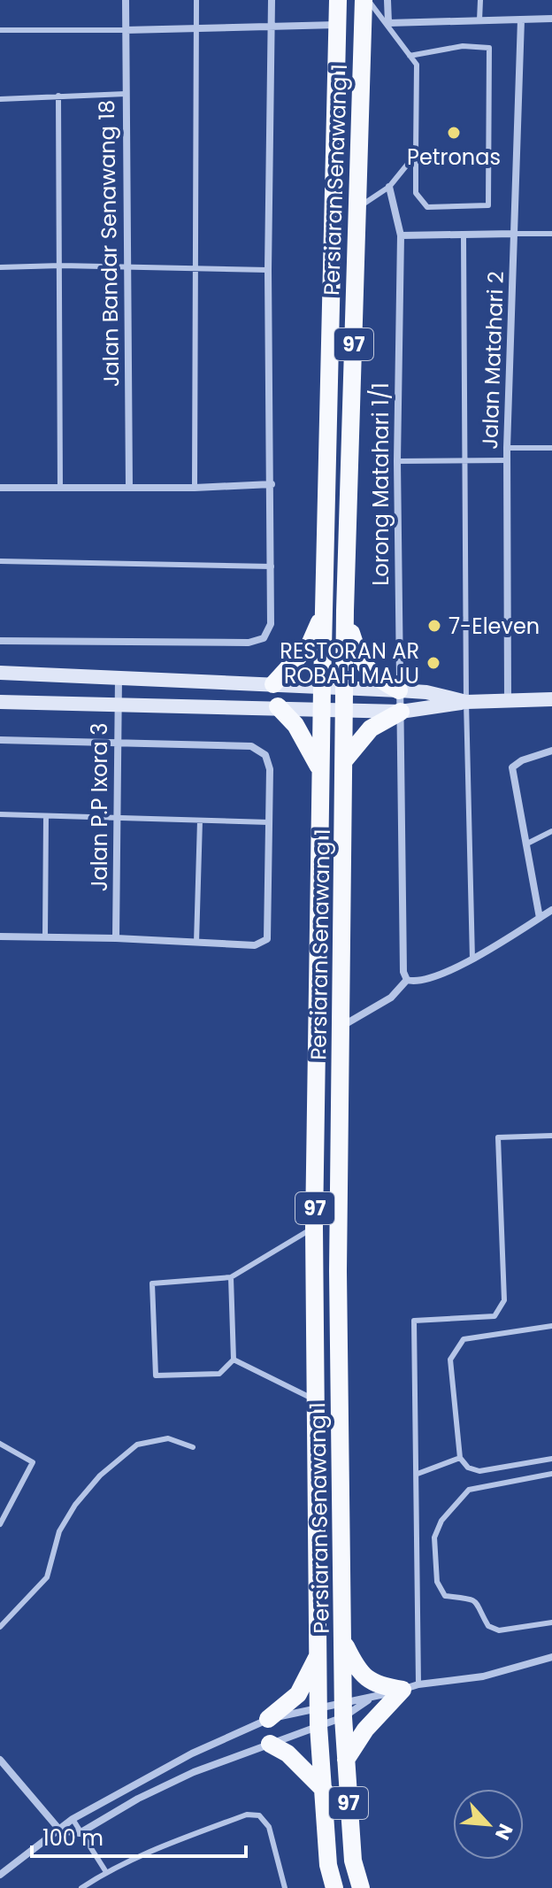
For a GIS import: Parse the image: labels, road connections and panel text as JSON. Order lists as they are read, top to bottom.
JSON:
{
  "streets": {
    "main road": ["Persiaran Senawang 1", "97"],
    "street": [
      "Jalan Bandar Senawang 18",
      "Jalan Matahari 2",
      "Lorong Matahari 1/1",
      "Jalan P.P Ixora 3"
    ]
  },
  "places": ["Petronas", "7-Eleven", "RESTORAN AR ROBAH MAJU"],
  "scale_bar": "100 m",
  "north": "bottom right"
}
